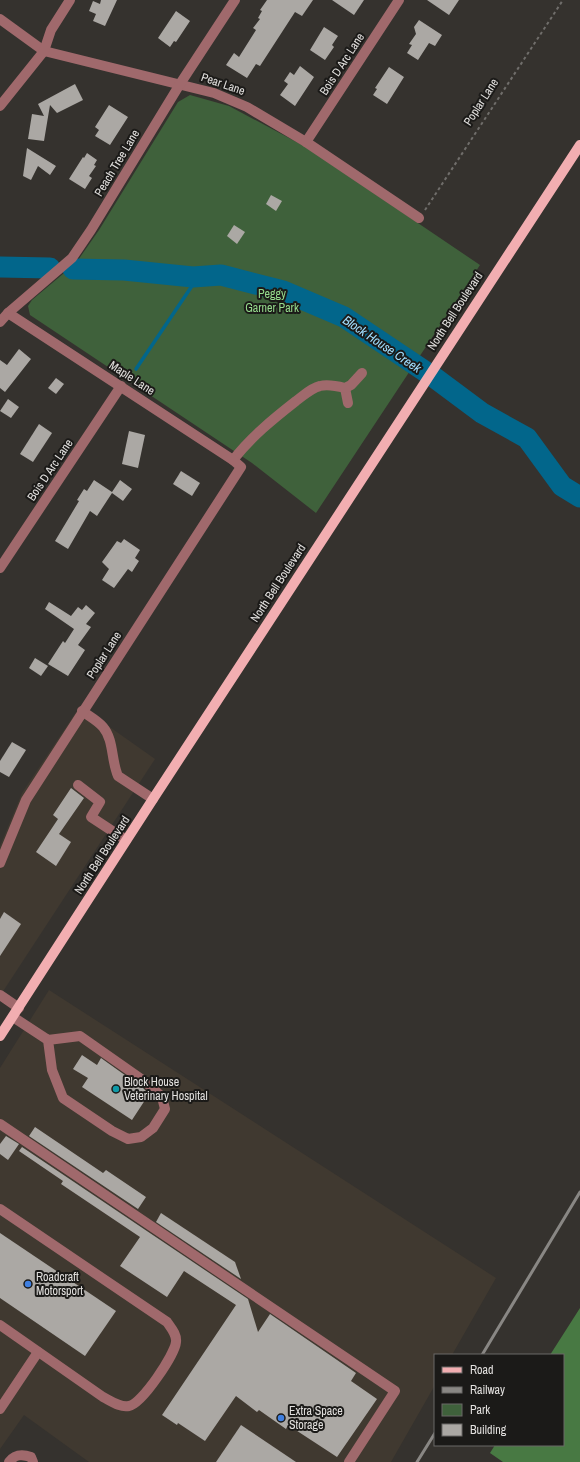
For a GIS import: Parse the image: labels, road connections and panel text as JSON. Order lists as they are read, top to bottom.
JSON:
{
  "streets": {
    "main road": ["North Bell Boulevard"],
    "street": [
      "Bois D Arc Lane",
      "Pear Lane",
      "Poplar Lane",
      "Peach Tree Lane",
      "Maple Lane"
    ]
  },
  "crossings": [
    ["Bois D Arc Lane", "Pear Lane"],
    ["Bois D Arc Lane", "Maple Lane"],
    ["Pear Lane", "Poplar Lane"],
    ["Pear Lane", "Peach Tree Lane"],
    ["Poplar Lane", "Maple Lane"],
    ["Peach Tree Lane", "Maple Lane"]
  ],
  "water": ["Block House Creek"],
  "parks": ["Peggy Garner Park"],
  "places": ["Block House Veterinary Hospital", "Roadcraft Motorsport", "Extra Space Storage"],
  "legend": [
    "Road",
    "Railway",
    "Park",
    "Building"
  ]
}
